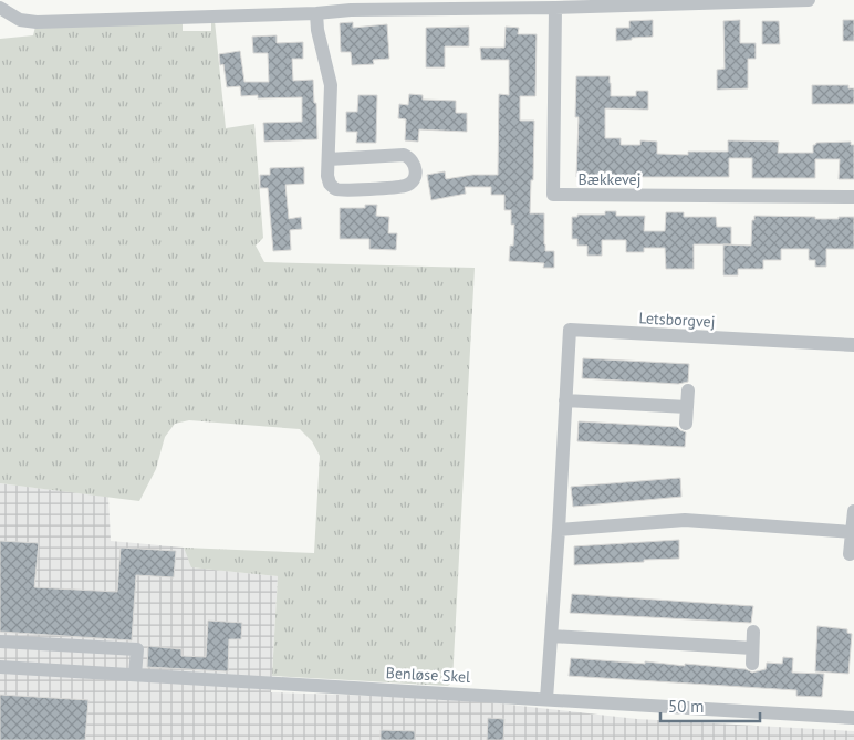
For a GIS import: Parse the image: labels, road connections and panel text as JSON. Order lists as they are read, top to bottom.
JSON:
{
  "streets": {
    "street": ["Bækkevej", "Letsborgvej", "Benløse Skel"]
  },
  "crossings": [
    ["Letsborgvej", "Benløse Skel"]
  ],
  "scale_bar": "50 m"
}
